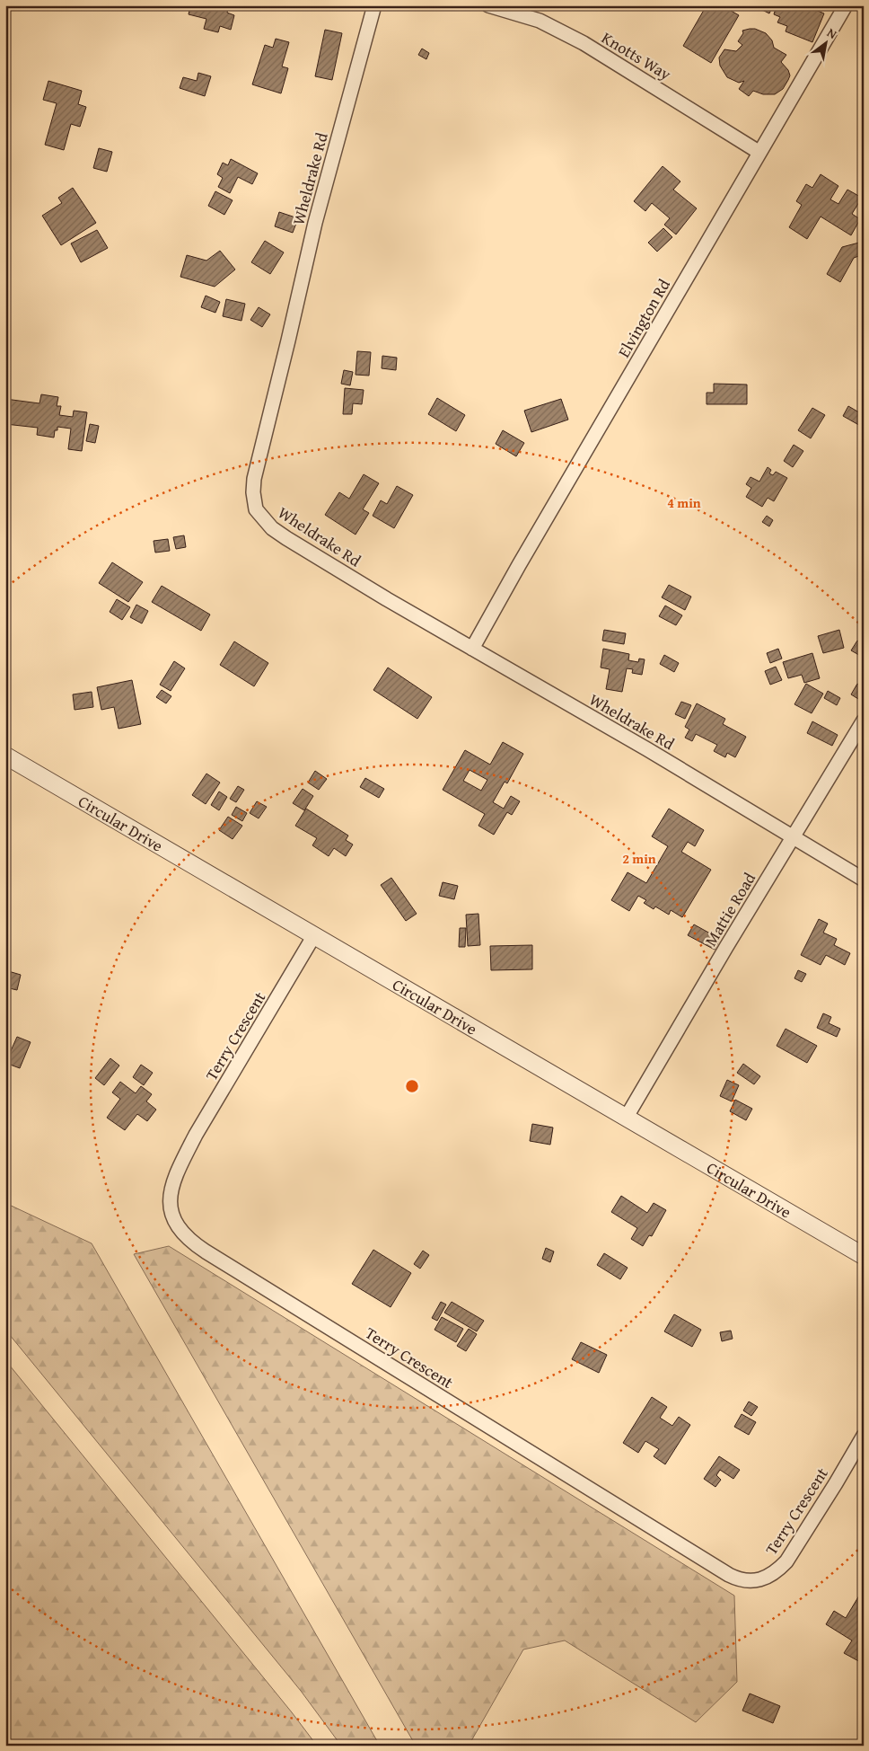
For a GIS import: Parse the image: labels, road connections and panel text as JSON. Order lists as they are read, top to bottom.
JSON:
{
  "streets": {
    "street": [
      "Knotts Way",
      "Wheldrake Rd",
      "Elvington Rd",
      "Circular Drive",
      "Mattie Road",
      "Terry Crescent"
    ]
  },
  "crossings": [
    ["Knotts Way", "Elvington Rd"],
    ["Wheldrake Rd", "Elvington Rd"],
    ["Wheldrake Rd", "Mattie Road"],
    ["Circular Drive", "Mattie Road"],
    ["Circular Drive", "Terry Crescent"]
  ],
  "north": "top right",
  "rings": ["4 min", "2 min"]
}
